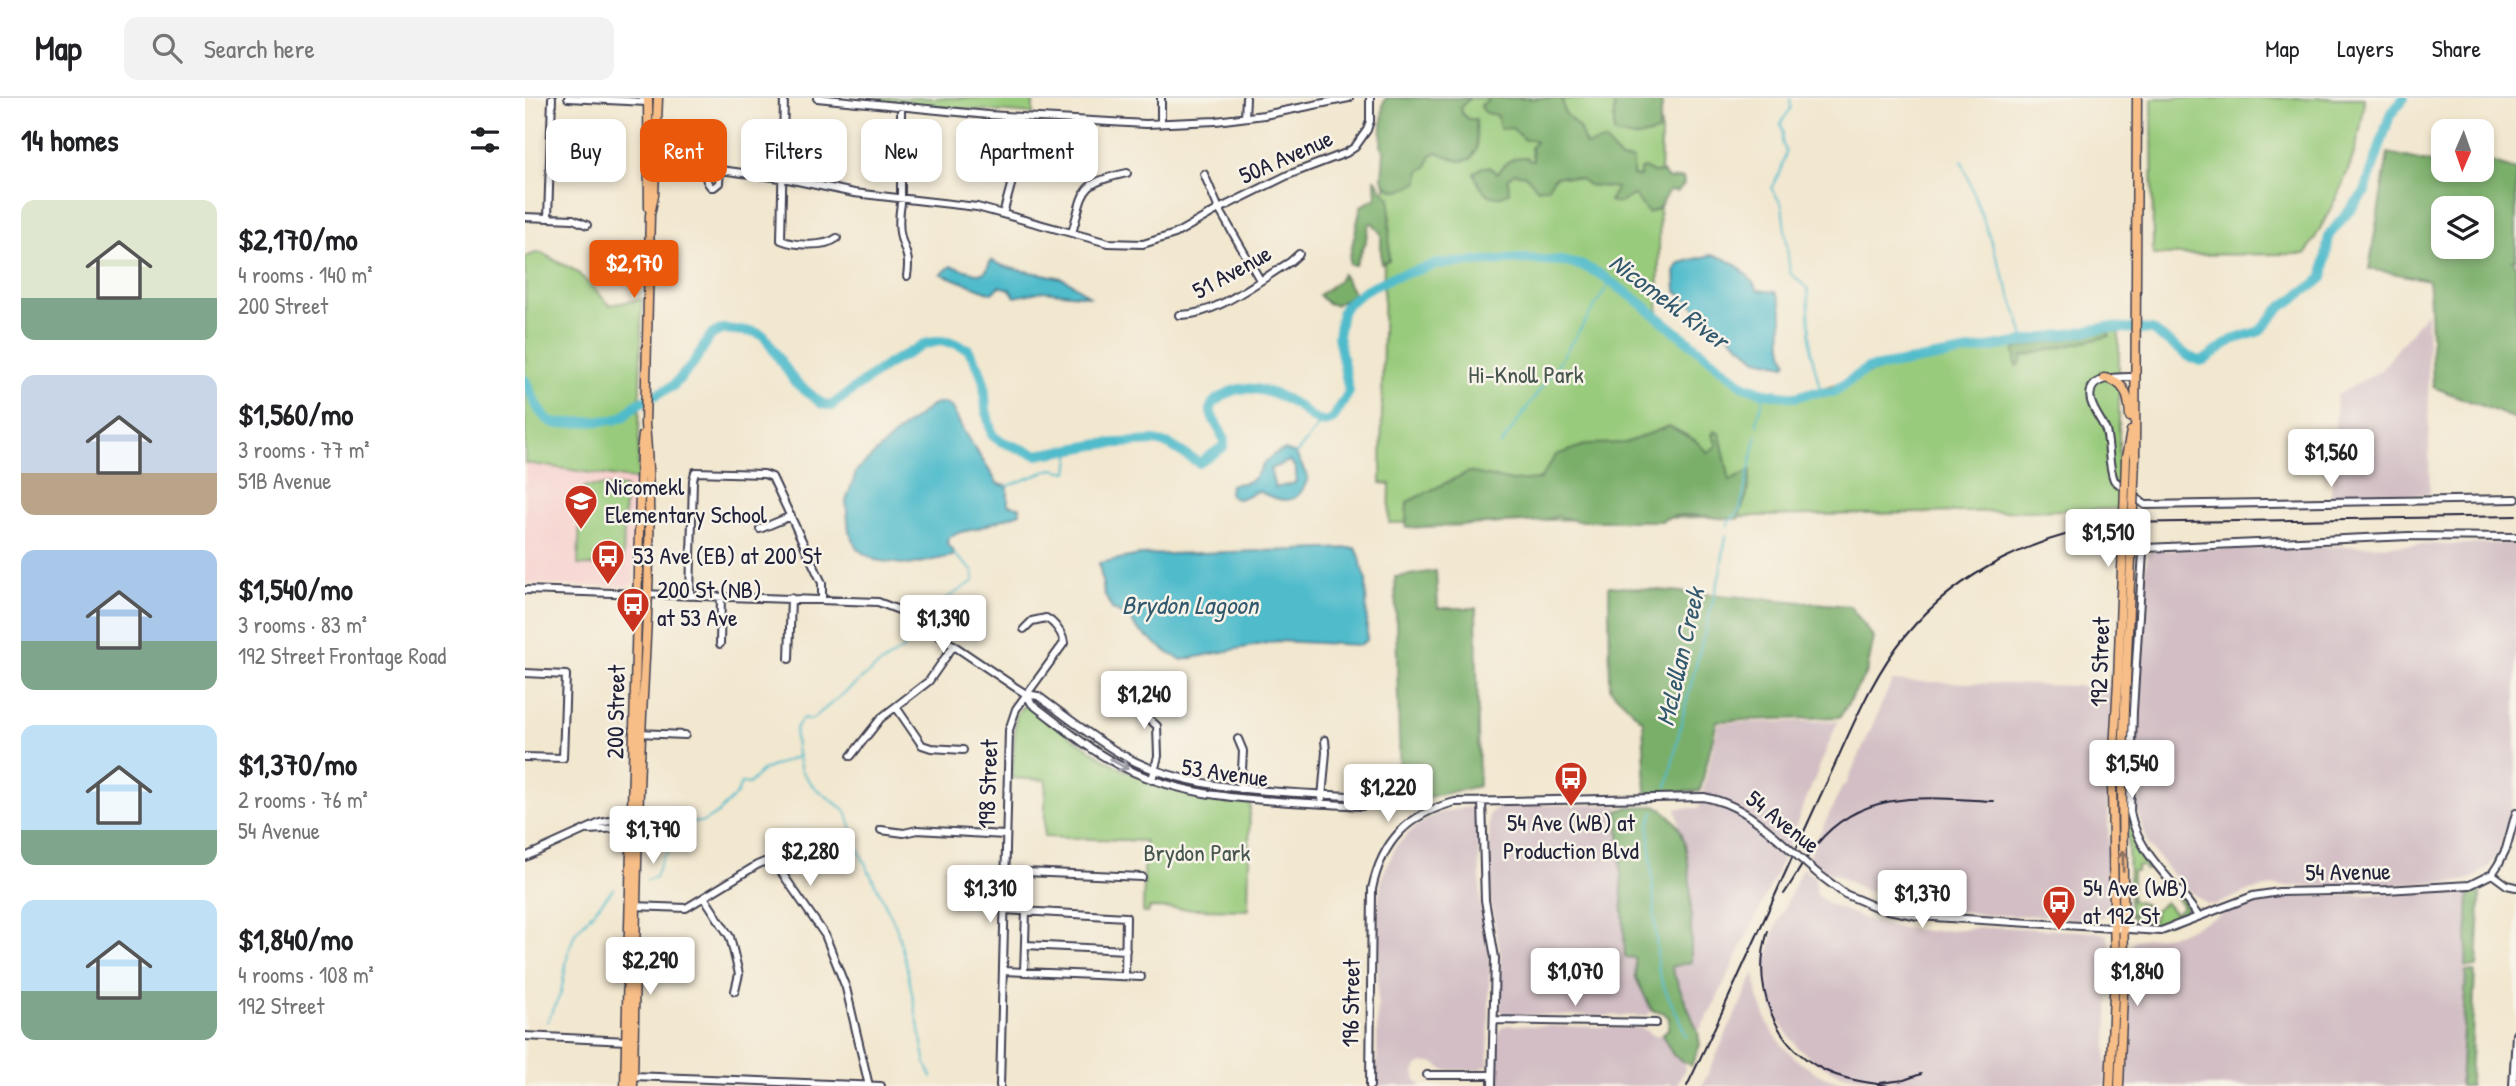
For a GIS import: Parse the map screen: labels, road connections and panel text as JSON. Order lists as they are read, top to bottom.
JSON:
{
  "streets": {
    "main road": ["192 Street", "200 Street"],
    "street": [
      "50A Avenue",
      "51 Avenue",
      "53 Avenue",
      "198 Street",
      "54 Avenue",
      "196 Street"
    ]
  },
  "crossings": [
    ["192 Street", "54 Avenue"],
    ["200 Street", "53 Avenue"],
    ["53 Avenue", "198 Street"],
    ["54 Avenue", "196 Street"]
  ],
  "water": ["Nicomekl River", "Brydon Lagoon", "McLellan Creek"],
  "parks": ["Hi-Knoll Park", "Brydon Park"],
  "places": {
    "school or university": ["Nicomekl Elementary School"],
    "bus stop": [
      "53 Ave (EB) at 200 St",
      "200 St (NB) at 53 Ave",
      "54 Ave (WB) at Production Blvd",
      "54 Ave (WB) at 192 St"
    ]
  },
  "north": "bottom",
  "page": {
    "header": "Map",
    "search": "Search here",
    "nav": ["Map", "Layers", "Share"],
    "heading": "14 homes",
    "chip": [
      "Buy",
      "Rent",
      "Filters",
      "New",
      "Apartment"
    ],
    "list": [
      {
        "name": "$2,170/mo",
        "note": "4 rooms · 140 m² · 200 Street"
      },
      {
        "name": "$1,560/mo",
        "note": "3 rooms · 77 m² · 51B Avenue"
      },
      {
        "name": "$1,540/mo",
        "note": "3 rooms · 83 m² · 192 Street Frontage Road"
      },
      {
        "name": "$1,370/mo",
        "note": "2 rooms · 76 m² · 54 Avenue"
      },
      {
        "name": "$1,840/mo",
        "note": "4 rooms · 108 m² · 192 Street"
      }
    ],
    "price": [
      "$2,170",
      "$1,560",
      "$1,510",
      "$1,390",
      "$1,240",
      "$1,540",
      "$1,220",
      "$1,790",
      "$2,280",
      "$1,310",
      "$1,370",
      "$2,290",
      "$1,070",
      "$1,840"
    ]
  }
}
